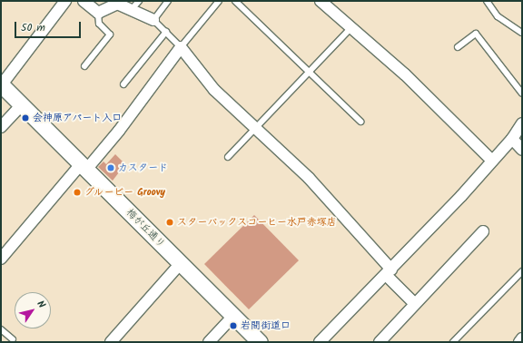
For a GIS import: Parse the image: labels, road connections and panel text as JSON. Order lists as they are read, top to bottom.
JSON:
{
  "streets": {
    "street": ["梅が丘通り"]
  },
  "places": [
    "会神原アパート入口",
    "カスタード",
    "グルービー Groovy",
    "スターバックスコーヒー水戸赤塚店",
    "岩間街道口"
  ],
  "scale_bar": "50 m",
  "north": "top right"
}
